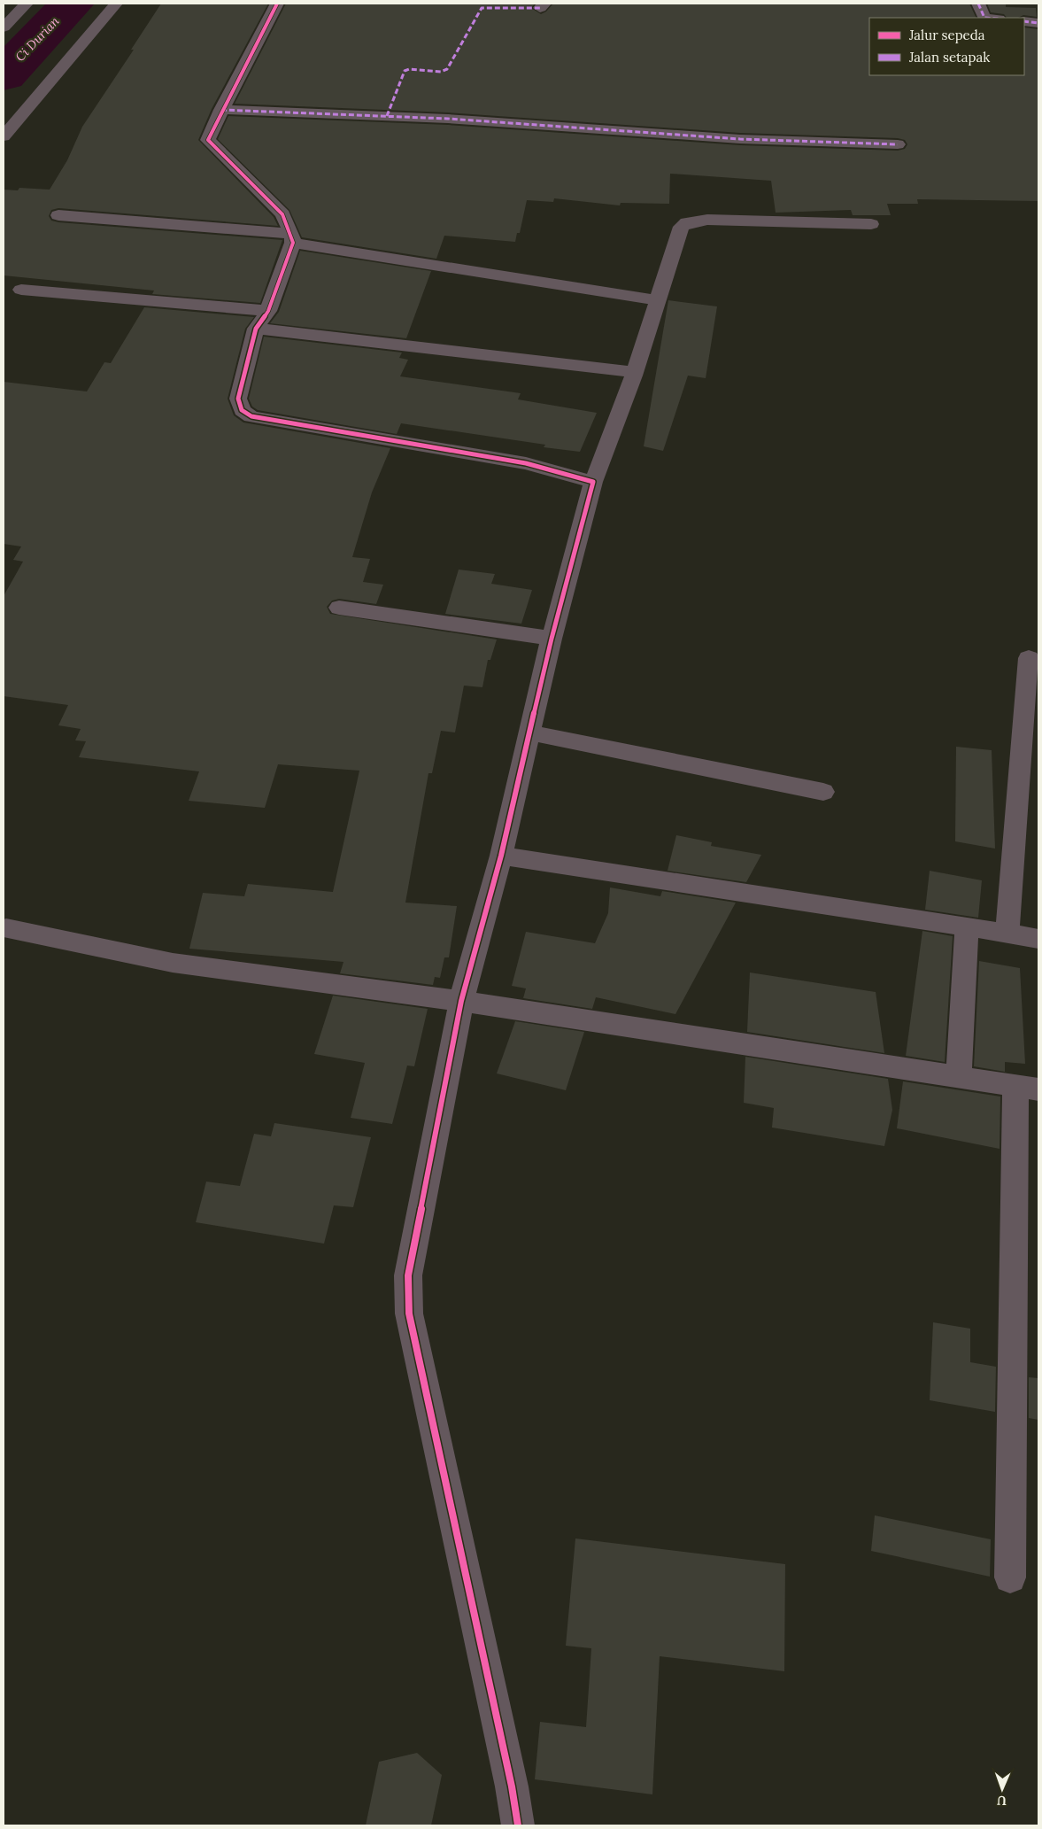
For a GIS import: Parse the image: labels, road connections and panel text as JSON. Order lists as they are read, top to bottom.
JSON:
{
  "water": ["Ci Durian"],
  "legend": ["Jalur sepeda", "Jalan setapak"],
  "north": "bottom"
}
